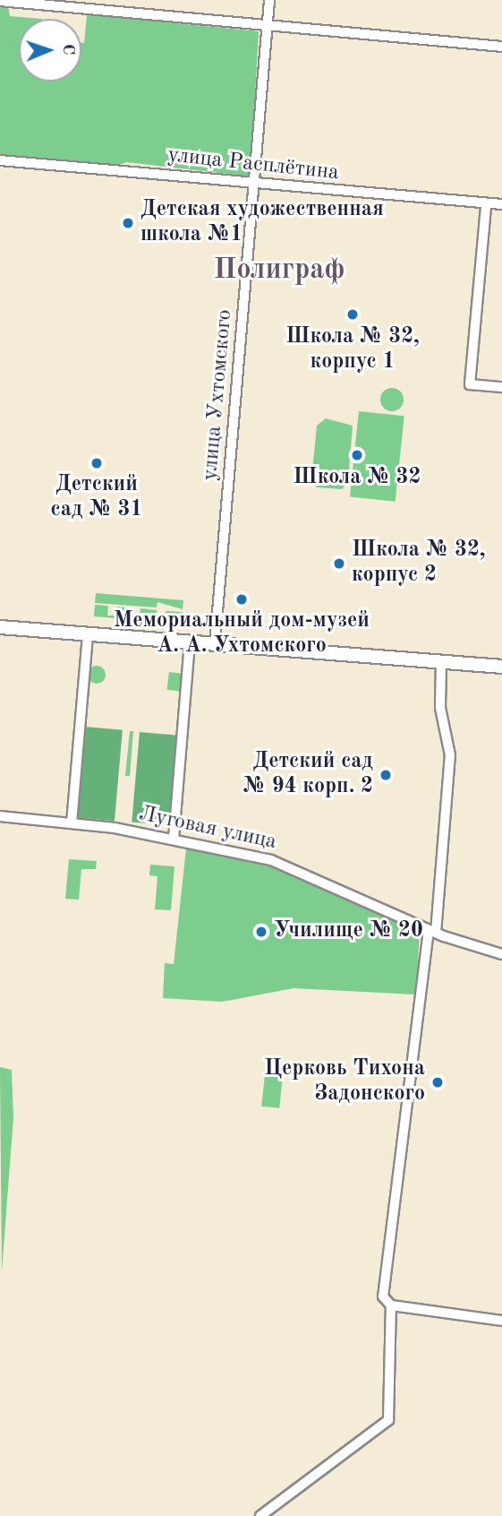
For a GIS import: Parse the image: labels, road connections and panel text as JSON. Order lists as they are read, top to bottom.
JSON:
{
  "streets": {
    "street": ["улица Расплётина", "улица Ухтомского", "Луговая улица"]
  },
  "crossings": [
    ["улица Расплётина", "улица Ухтомского"]
  ],
  "districts": ["Полиграф"],
  "places": [
    "Детская художественная школа №1",
    "Школа № 32, корпус 1",
    "Школа № 32",
    "Детский сад № 31",
    "Школа № 32, корпус 2",
    "Мемориальный дом-музей А. А. Ухтомского",
    "Детский сад № 94 корп. 2",
    "Училище № 20",
    "Церковь Тихона Задонского"
  ],
  "north": "right"
}
